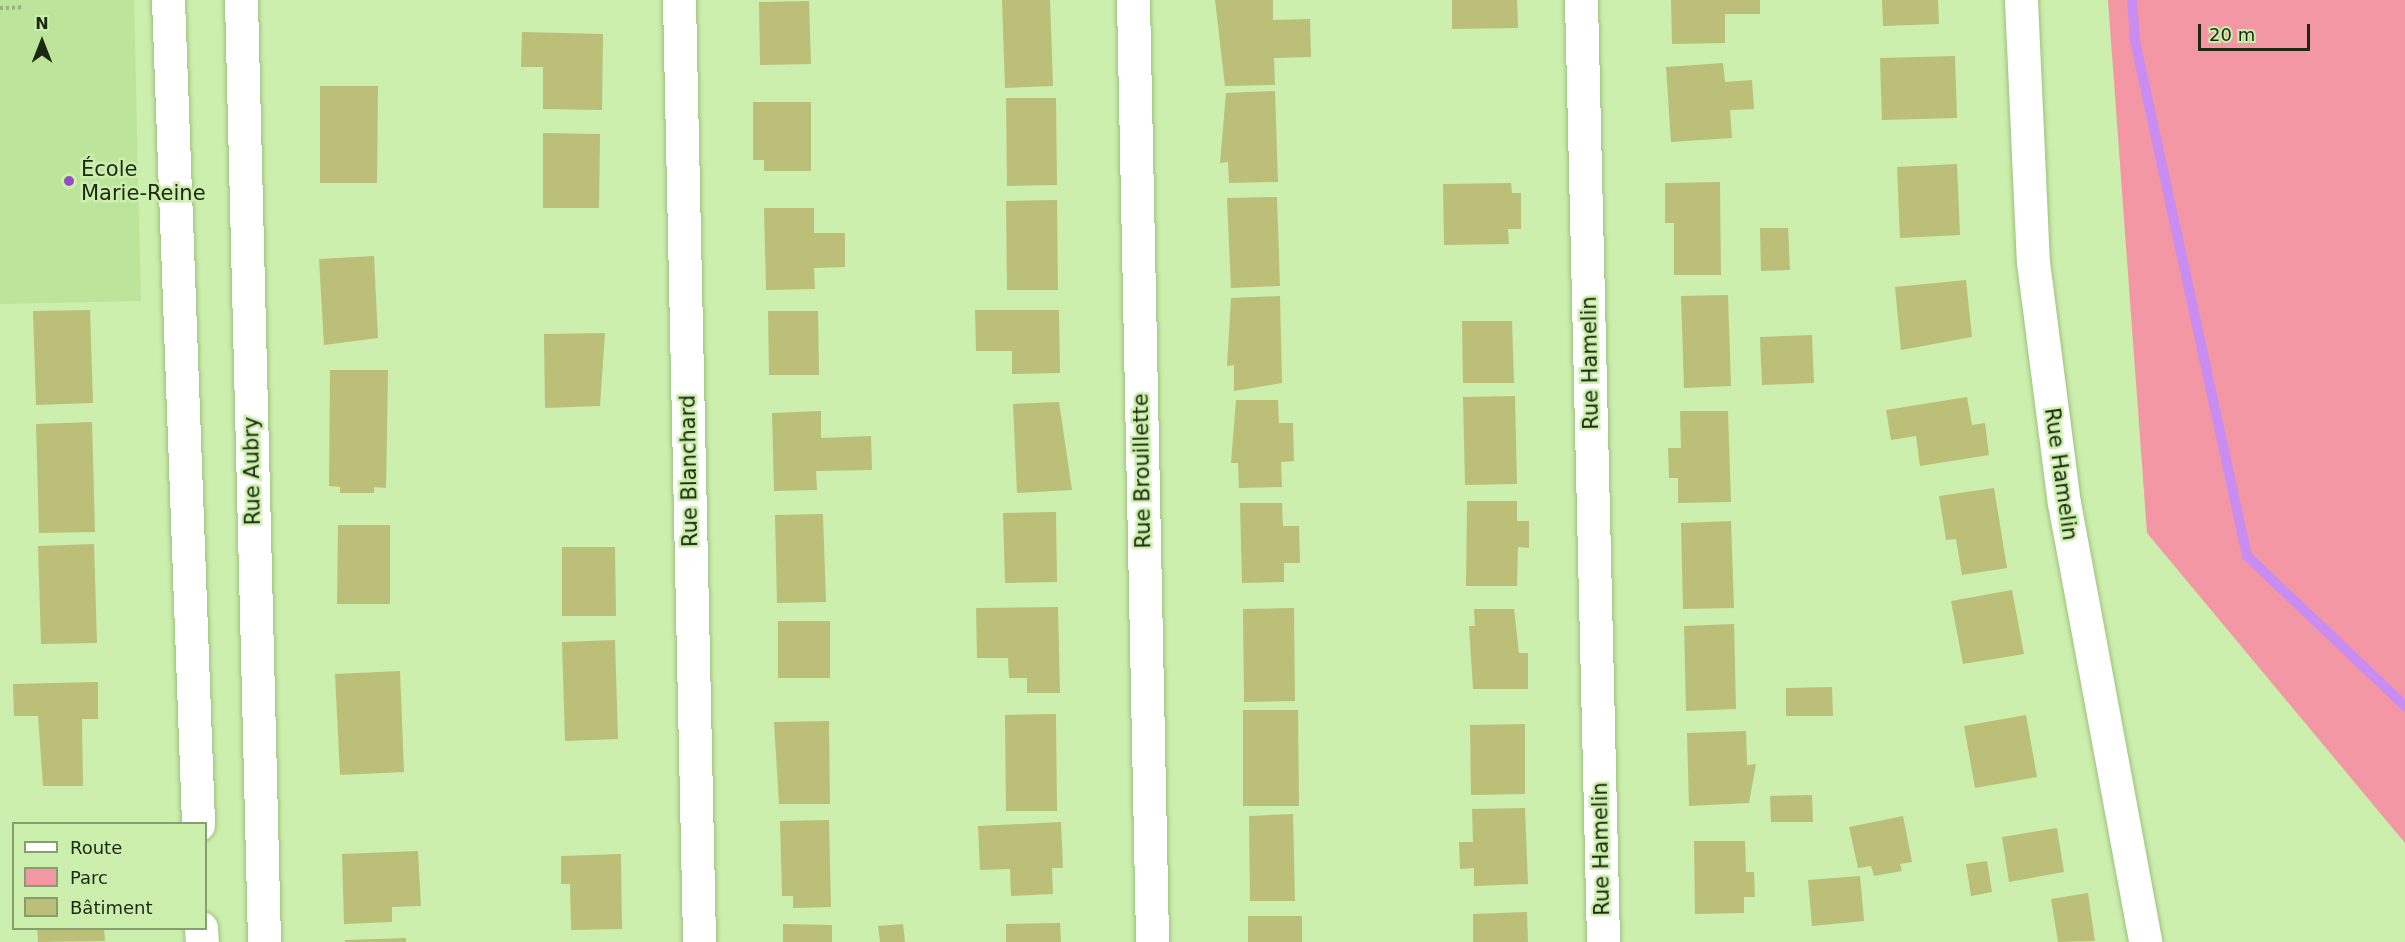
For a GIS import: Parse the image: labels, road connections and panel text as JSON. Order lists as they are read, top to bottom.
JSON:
{
  "streets": {
    "street": [
      "Rue Hamelin",
      "Rue Aubry",
      "Rue Blanchard",
      "Rue Brouillette"
    ]
  },
  "places": ["École Marie-Reine"],
  "legend": ["Route", "Parc", "Bâtiment"],
  "scale_bar": "20 m",
  "north": "top"
}
